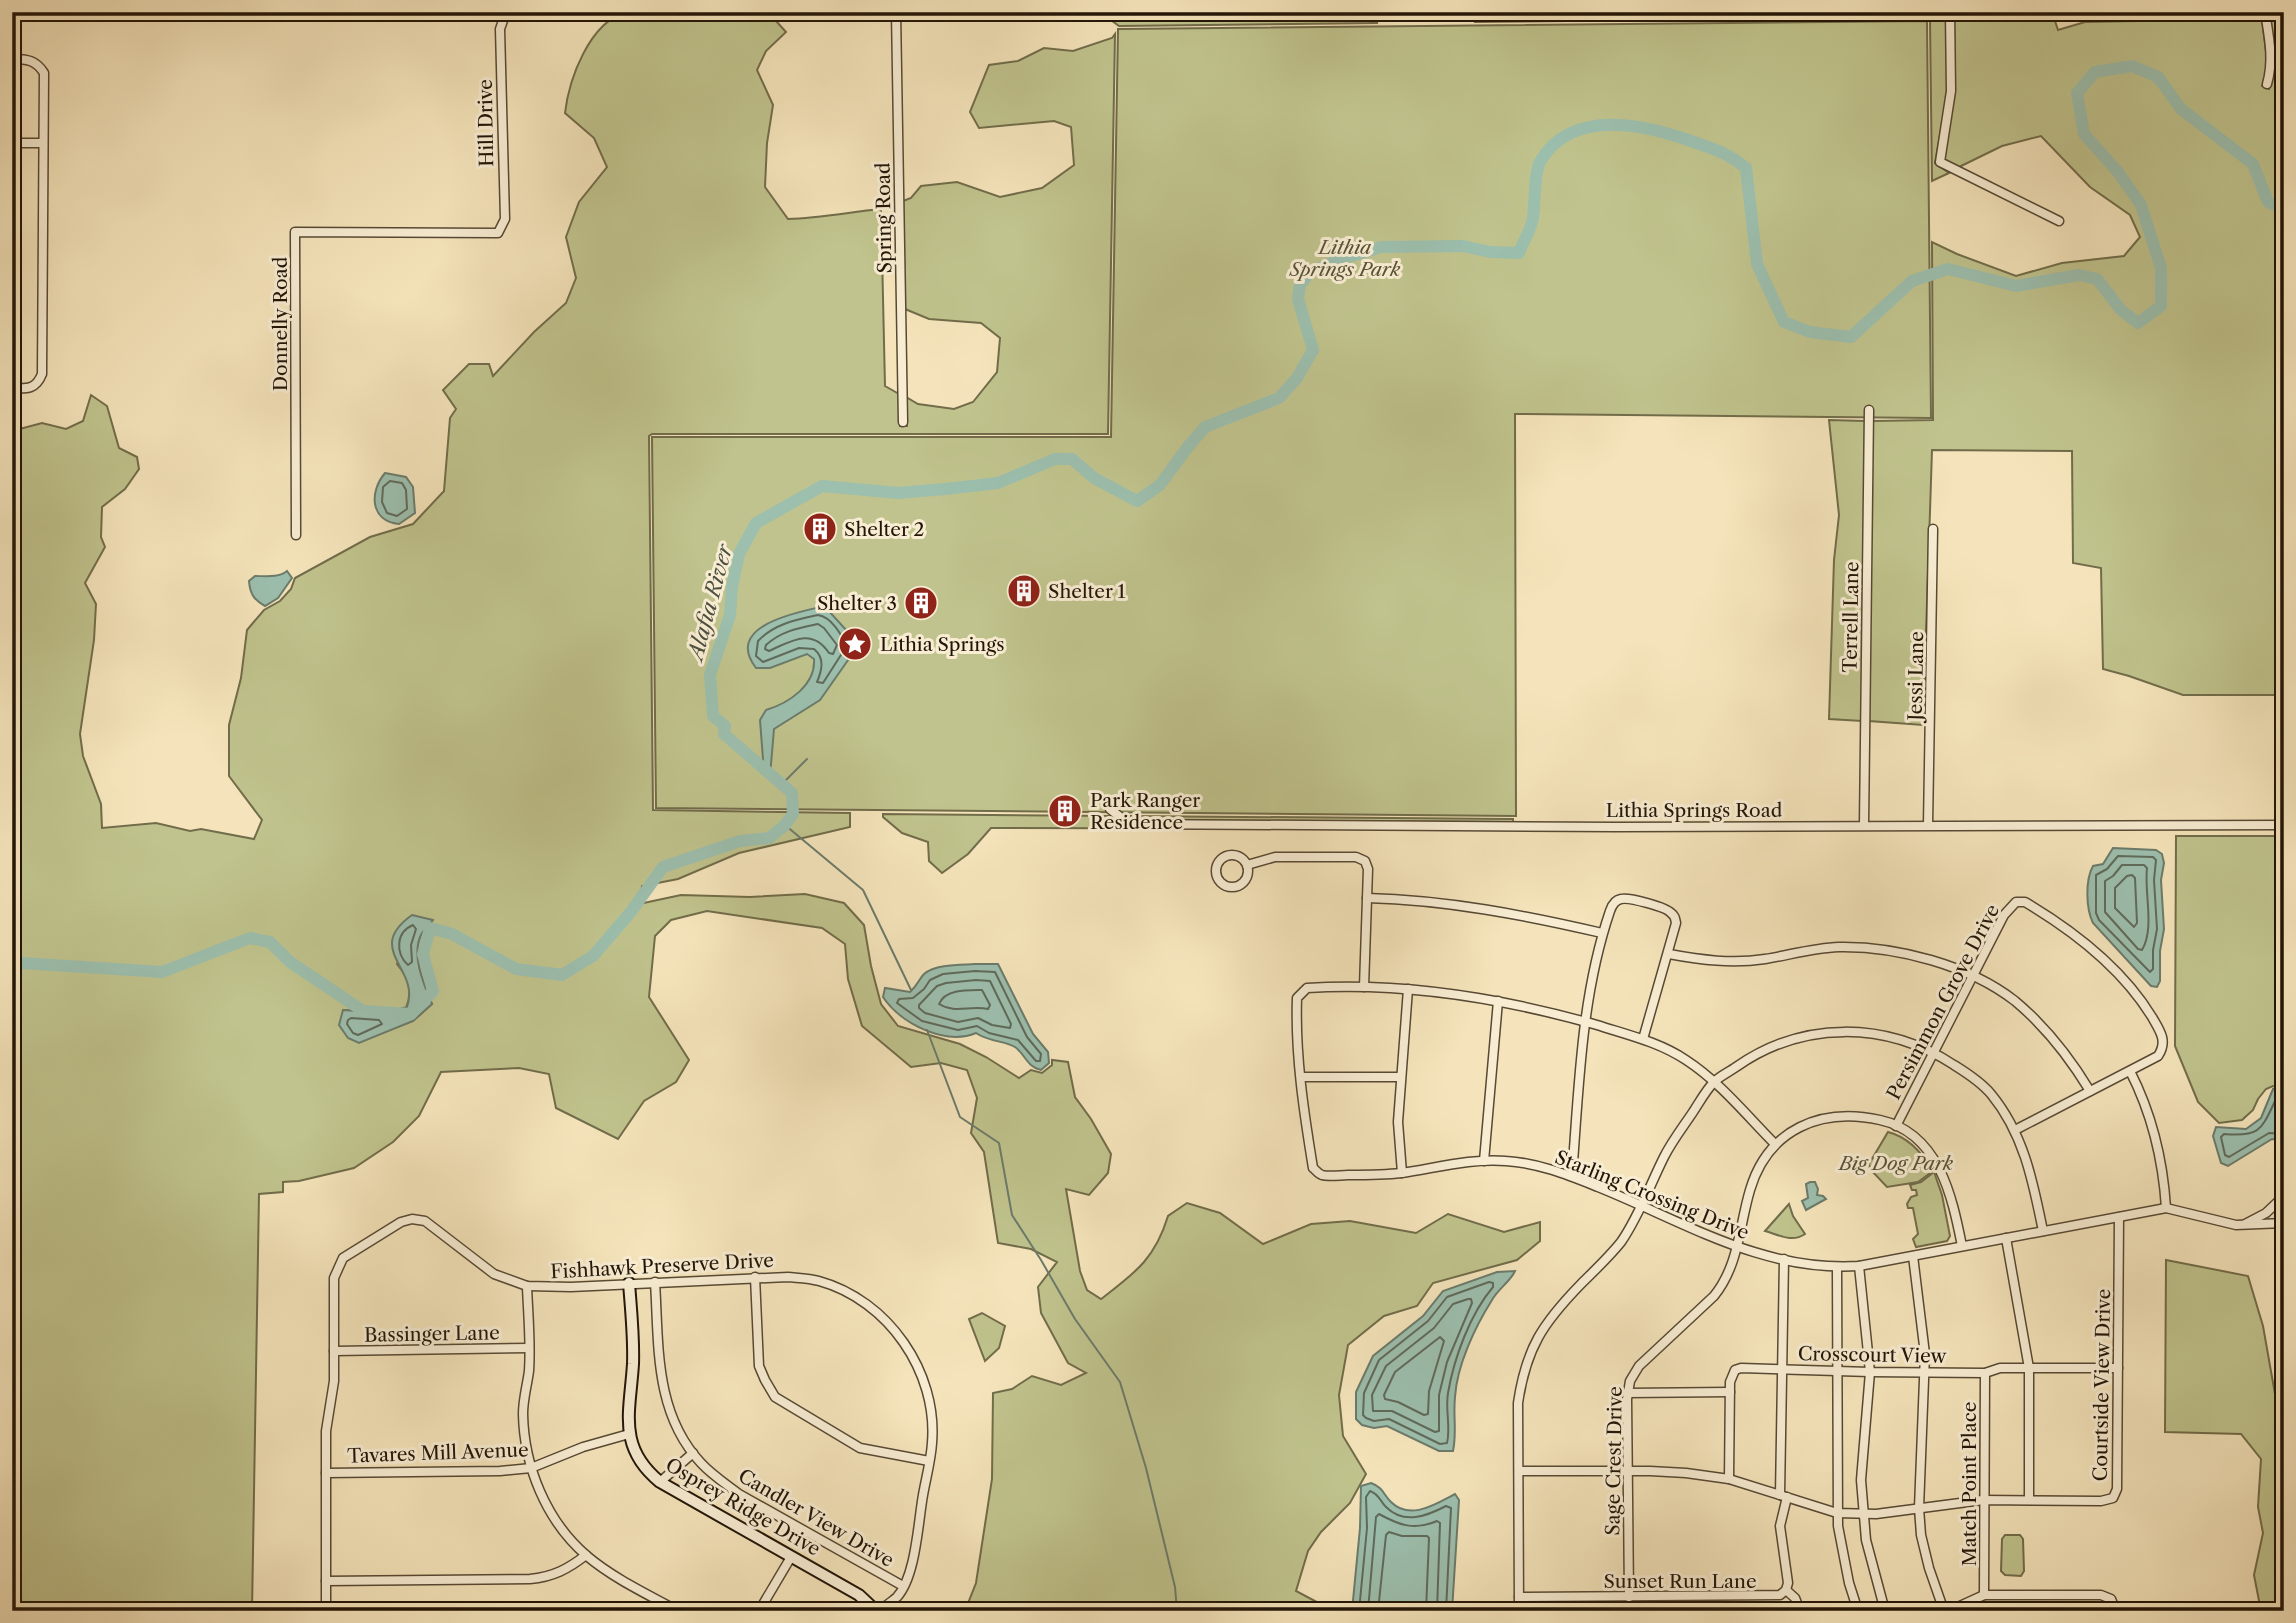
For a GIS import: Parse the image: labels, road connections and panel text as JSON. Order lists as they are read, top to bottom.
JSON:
{
  "streets": {
    "street": [
      "Hill Drive",
      "Spring Road",
      "Donnelly Road",
      "Terrell Lane",
      "Jessi Lane",
      "Lithia Springs Road",
      "Persimmon Grove Drive",
      "Starling Crossing Drive",
      "Fishhawk Preserve Drive",
      "Bassinger Lane",
      "Crosscourt View",
      "Courtside View Drive",
      "Tavares Mill Avenue",
      "Sage Crest Drive",
      "Match Point Place",
      "Osprey Ridge Drive",
      "Candler View Drive",
      "Sunset Run Lane"
    ]
  },
  "crossings": [
    ["Hill Drive", "Donnelly Road"],
    ["Terrell Lane", "Lithia Springs Road"],
    ["Jessi Lane", "Lithia Springs Road"],
    ["Persimmon Grove Drive", "Sage Crest Drive"],
    ["Starling Crossing Drive", "Courtside View Drive"],
    ["Starling Crossing Drive", "Sage Crest Drive"],
    ["Fishhawk Preserve Drive", "Bassinger Lane"],
    ["Fishhawk Preserve Drive", "Tavares Mill Avenue"],
    ["Fishhawk Preserve Drive", "Osprey Ridge Drive"],
    ["Fishhawk Preserve Drive", "Candler View Drive"],
    ["Crosscourt View", "Courtside View Drive"],
    ["Crosscourt View", "Match Point Place"],
    ["Courtside View Drive", "Sage Crest Drive"],
    ["Courtside View Drive", "Match Point Place"],
    ["Tavares Mill Avenue", "Osprey Ridge Drive"],
    ["Sage Crest Drive", "Sunset Run Lane"]
  ],
  "water": ["Alafia River"],
  "parks": ["Lithia Springs Park", "Big Dog Park"],
  "places": {
    "building": [
      "Shelter 2",
      "Shelter 1",
      "Shelter 3",
      "Park Ranger Residence"
    ],
    "place": ["Lithia Springs"]
  }
}
